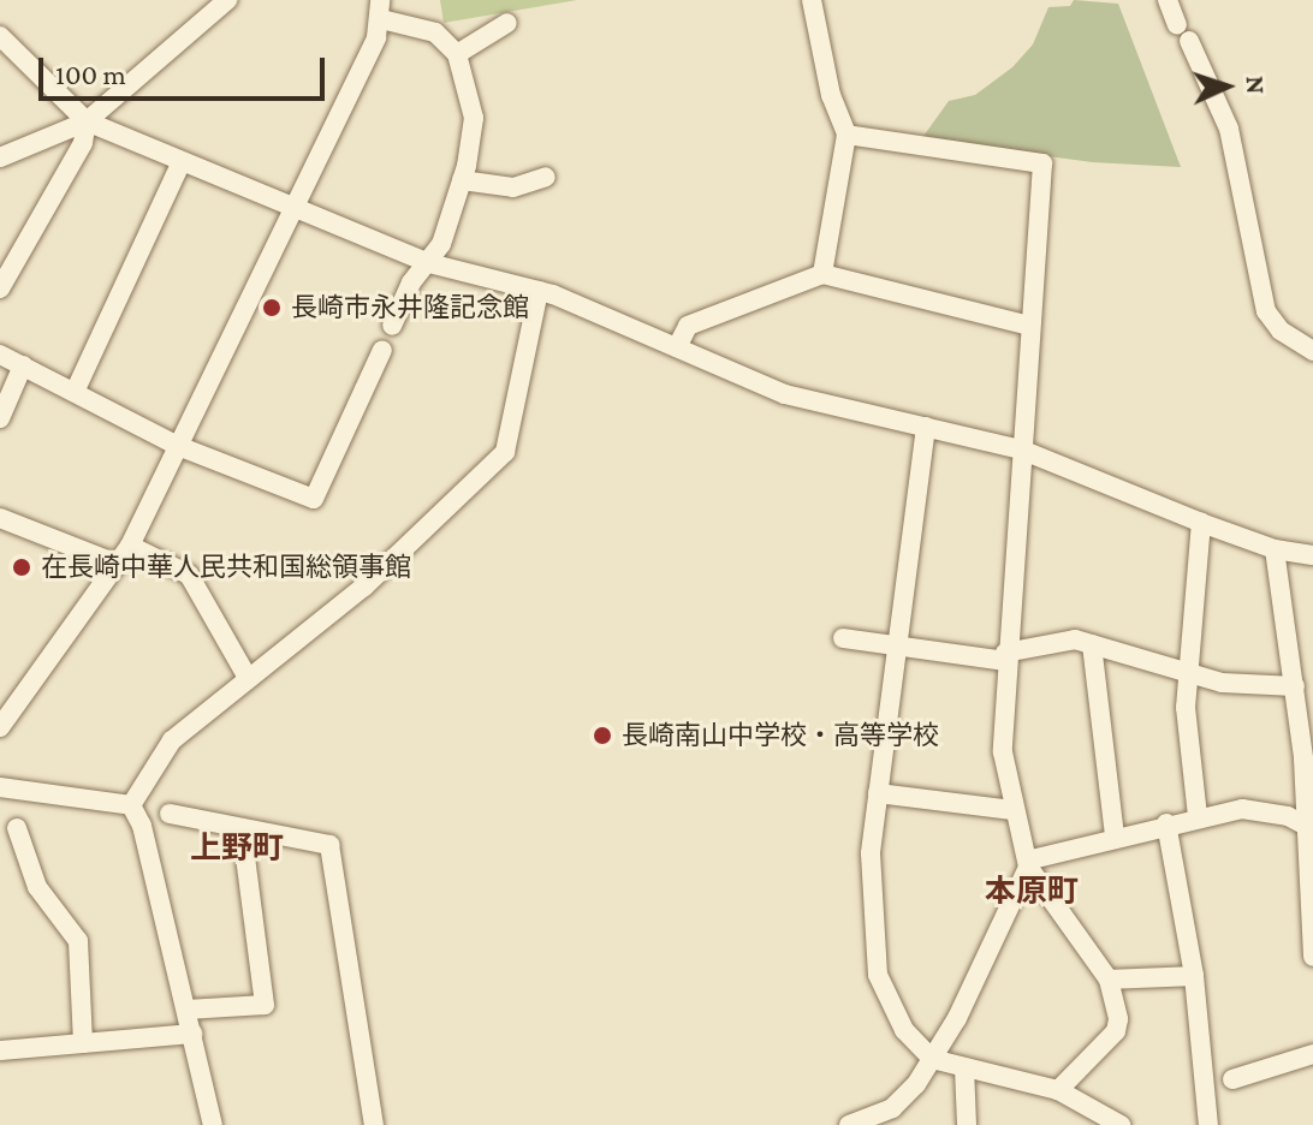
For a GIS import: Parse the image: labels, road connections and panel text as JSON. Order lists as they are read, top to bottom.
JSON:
{
  "districts": ["上野町", "本原町"],
  "places": ["長崎市永井隆記念館", "在長崎中華人民共和国総領事館", "長崎南山中学校・高等学校"],
  "scale_bar": "100 m",
  "north": "right"
}
